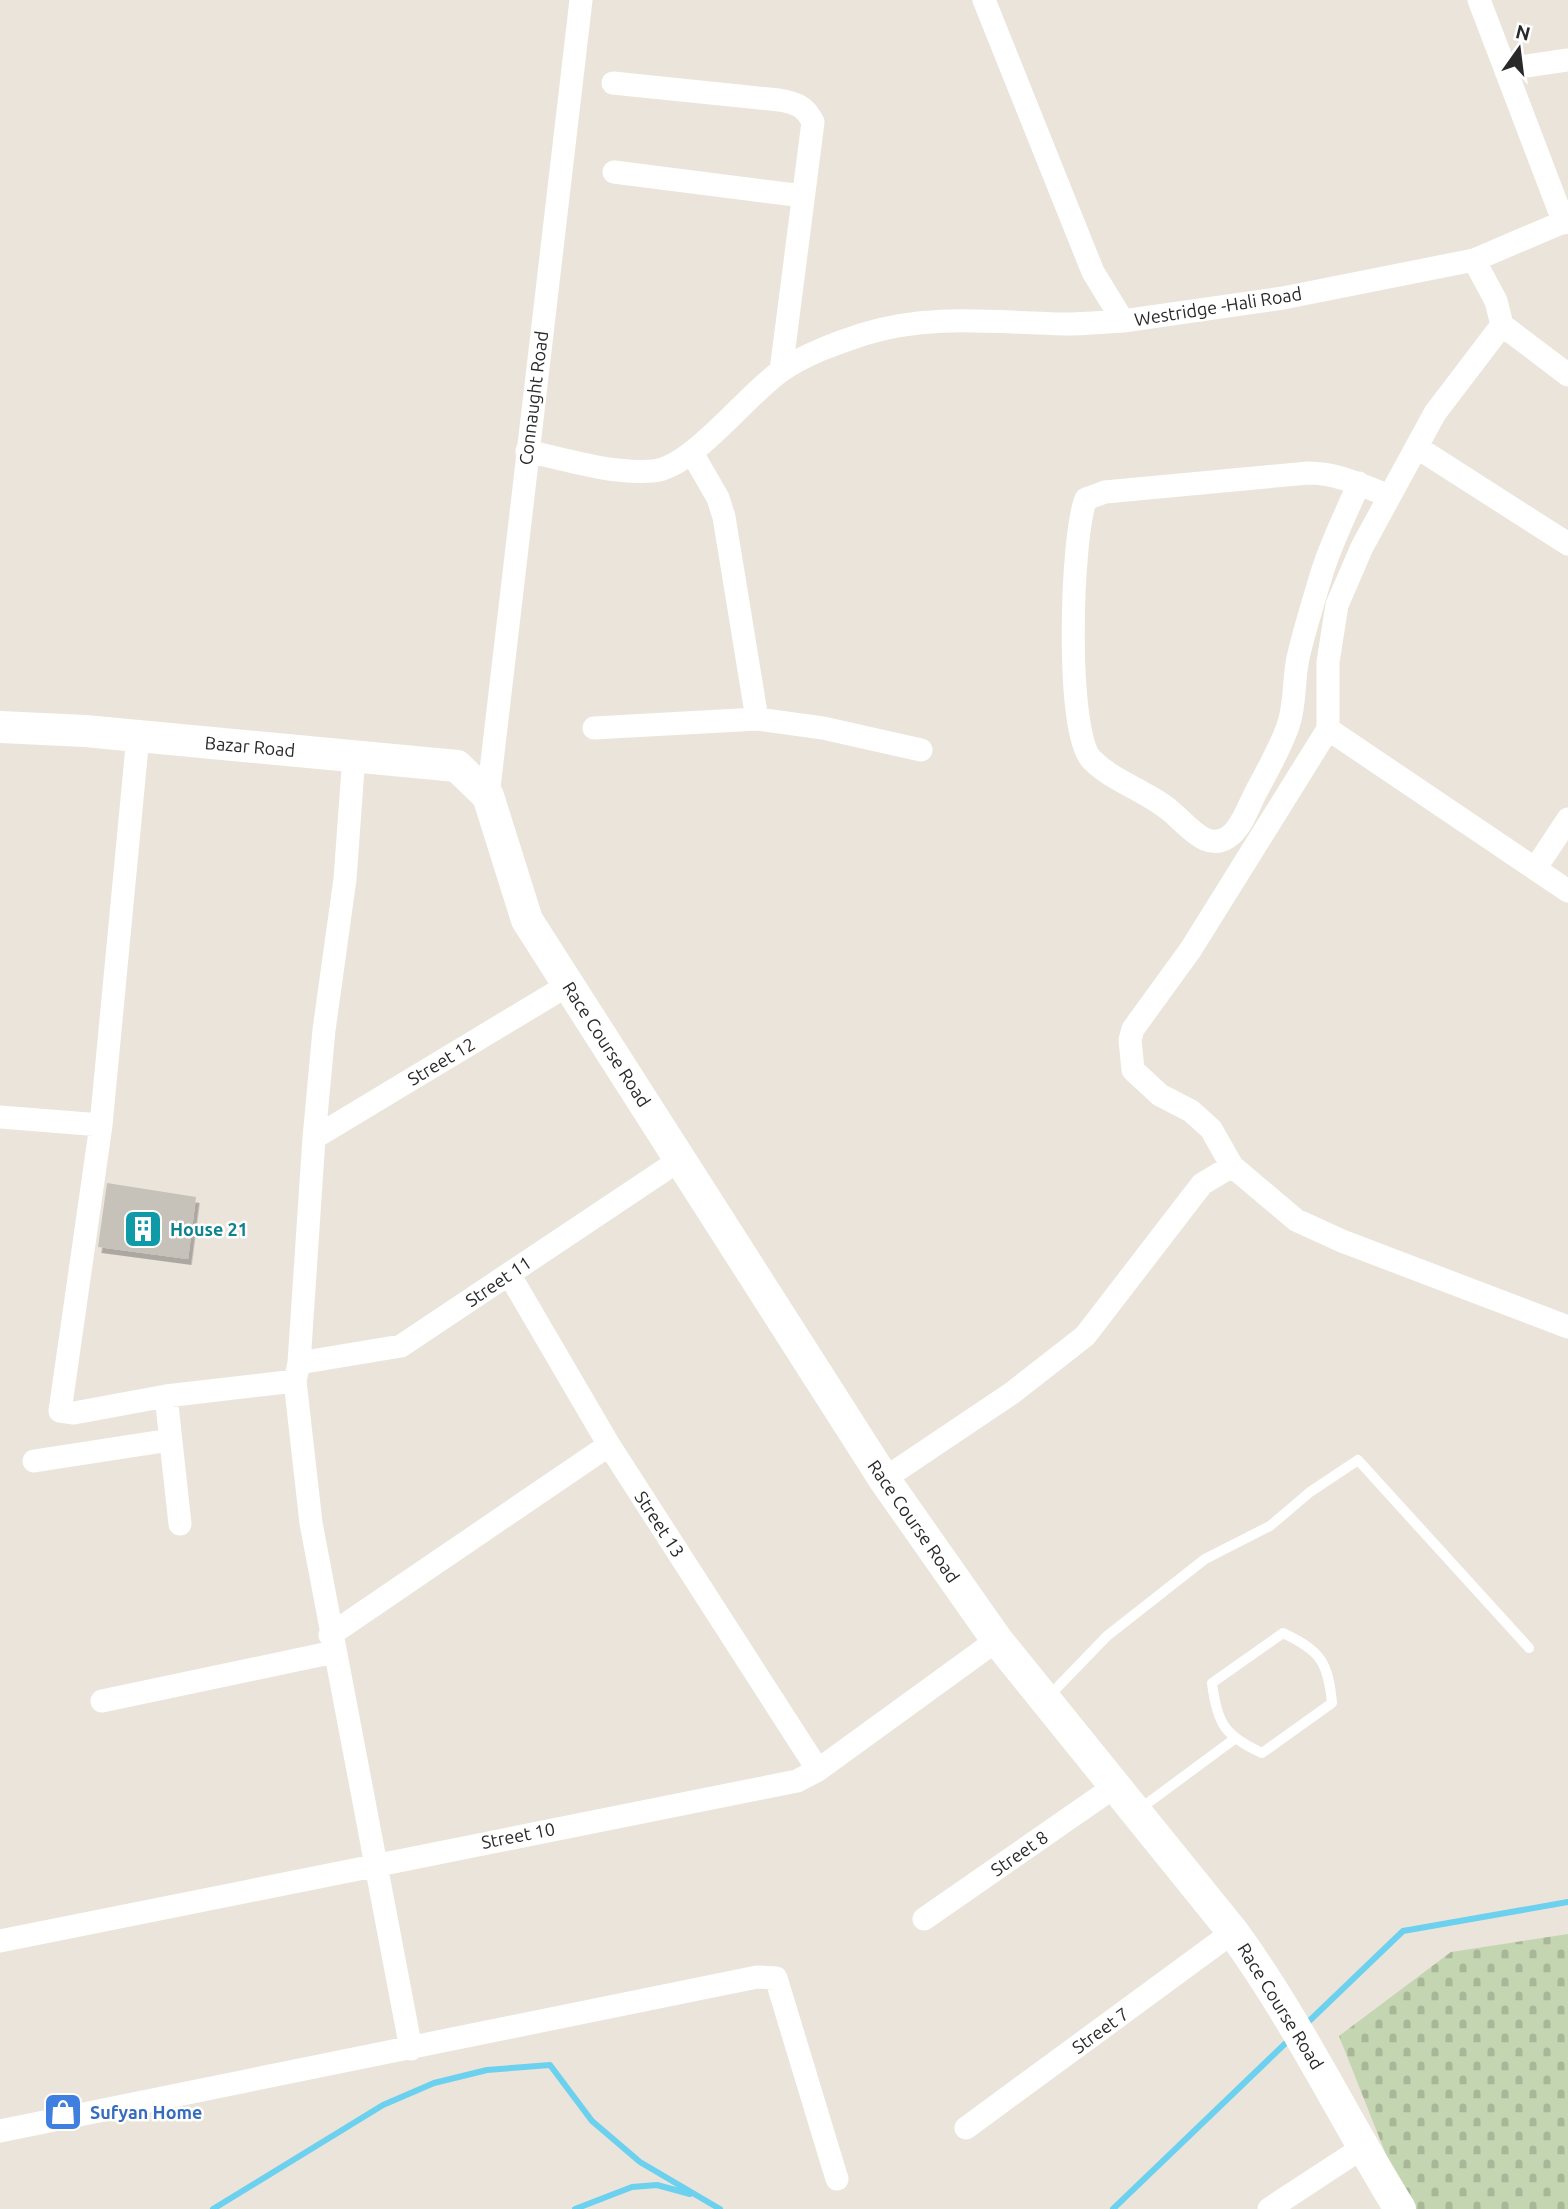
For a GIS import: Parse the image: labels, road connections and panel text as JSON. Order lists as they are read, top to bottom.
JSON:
{
  "streets": {
    "street": [
      "Westridge -Hali Road",
      "Connaught Road",
      "Bazar Road",
      "Race Course Road",
      "Street 12",
      "Street 11",
      "Street 13",
      "Street 10",
      "Street 8",
      "Street 7"
    ]
  },
  "crossings": [
    ["Connaught Road", "Bazar Road"],
    ["Connaught Road", "Race Course Road"],
    ["Bazar Road", "Race Course Road"],
    ["Race Course Road", "Street 12"],
    ["Race Course Road", "Street 11"],
    ["Race Course Road", "Street 10"],
    ["Race Course Road", "Street 8"],
    ["Race Course Road", "Street 7"],
    ["Street 11", "Street 13"],
    ["Street 13", "Street 10"]
  ],
  "places": {
    "building": ["House 21"],
    "shop": ["Sufyan Home"]
  },
  "north": "top"
}
